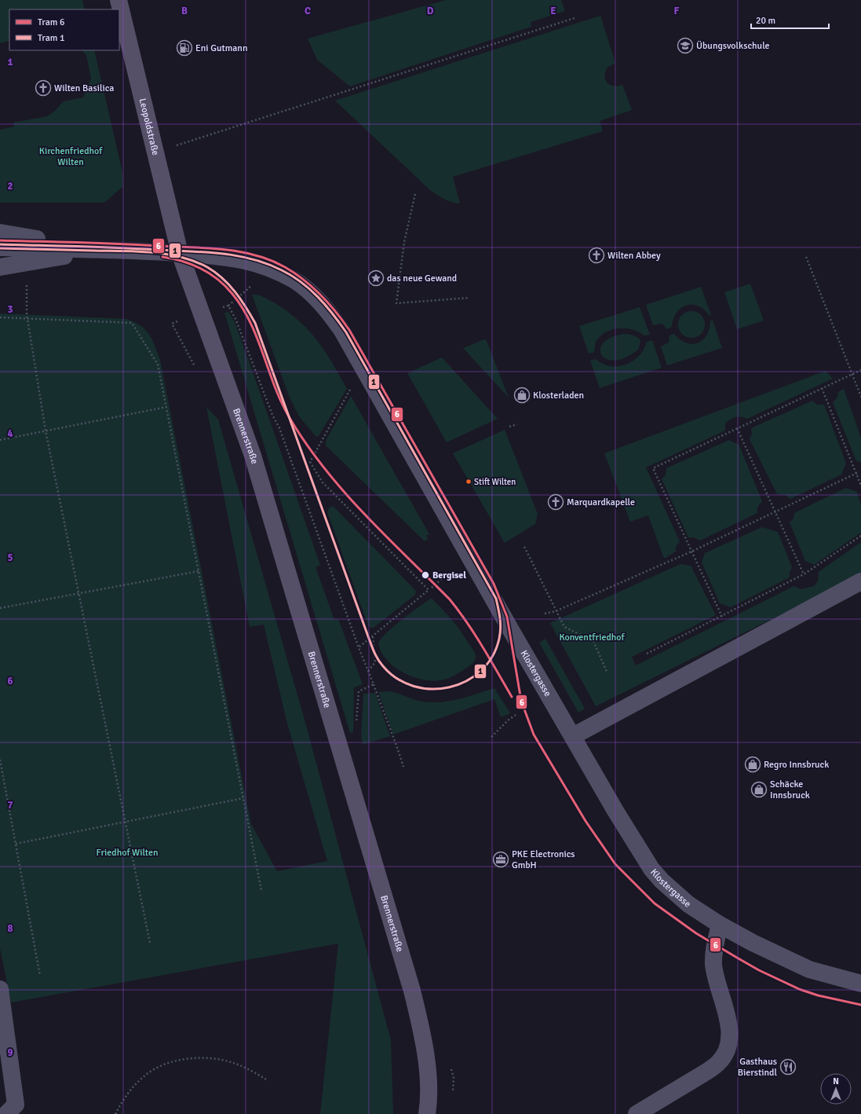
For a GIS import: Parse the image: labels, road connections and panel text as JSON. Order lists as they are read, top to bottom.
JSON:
{
  "streets": {
    "main road": ["Leopoldstraße", "Brennerstraße"],
    "street": ["Klostergasse"]
  },
  "crossings": [
    ["Leopoldstraße", "Brennerstraße"],
    ["Leopoldstraße", "Klostergasse"],
    ["Brennerstraße", "Klostergasse"]
  ],
  "parks": ["Kirchenfriedhof Wilten", "Konventfriedhof", "Friedhof Wilten"],
  "places": {
    "school or university": ["Übungsvolkschule"],
    "fuel station": ["Eni Gutmann"],
    "church": ["Wilten Basilica", "Wilten Abbey", "Marquardkapelle"],
    "place": ["das neue Gewand"],
    "shop": ["Klosterladen", "Regro Innsbruck", "Schäcke Innsbruck"],
    "other": ["Stift Wilten", "Bergisel"],
    "office": ["PKE Electronics GmbH"],
    "restaurant": ["Gasthaus Bierstindl"]
  },
  "lines": ["tram line 6", "tram line 1"],
  "legend": ["Tram 6", "Tram 1"],
  "scale_bar": "20 m",
  "north": "top",
  "grid": {
    "columns": [
      "B",
      "C",
      "D",
      "E",
      "F"
    ],
    "rows": [
      "1",
      "2",
      "3",
      "4",
      "5",
      "6",
      "7",
      "8",
      "9"
    ]
  }
}
